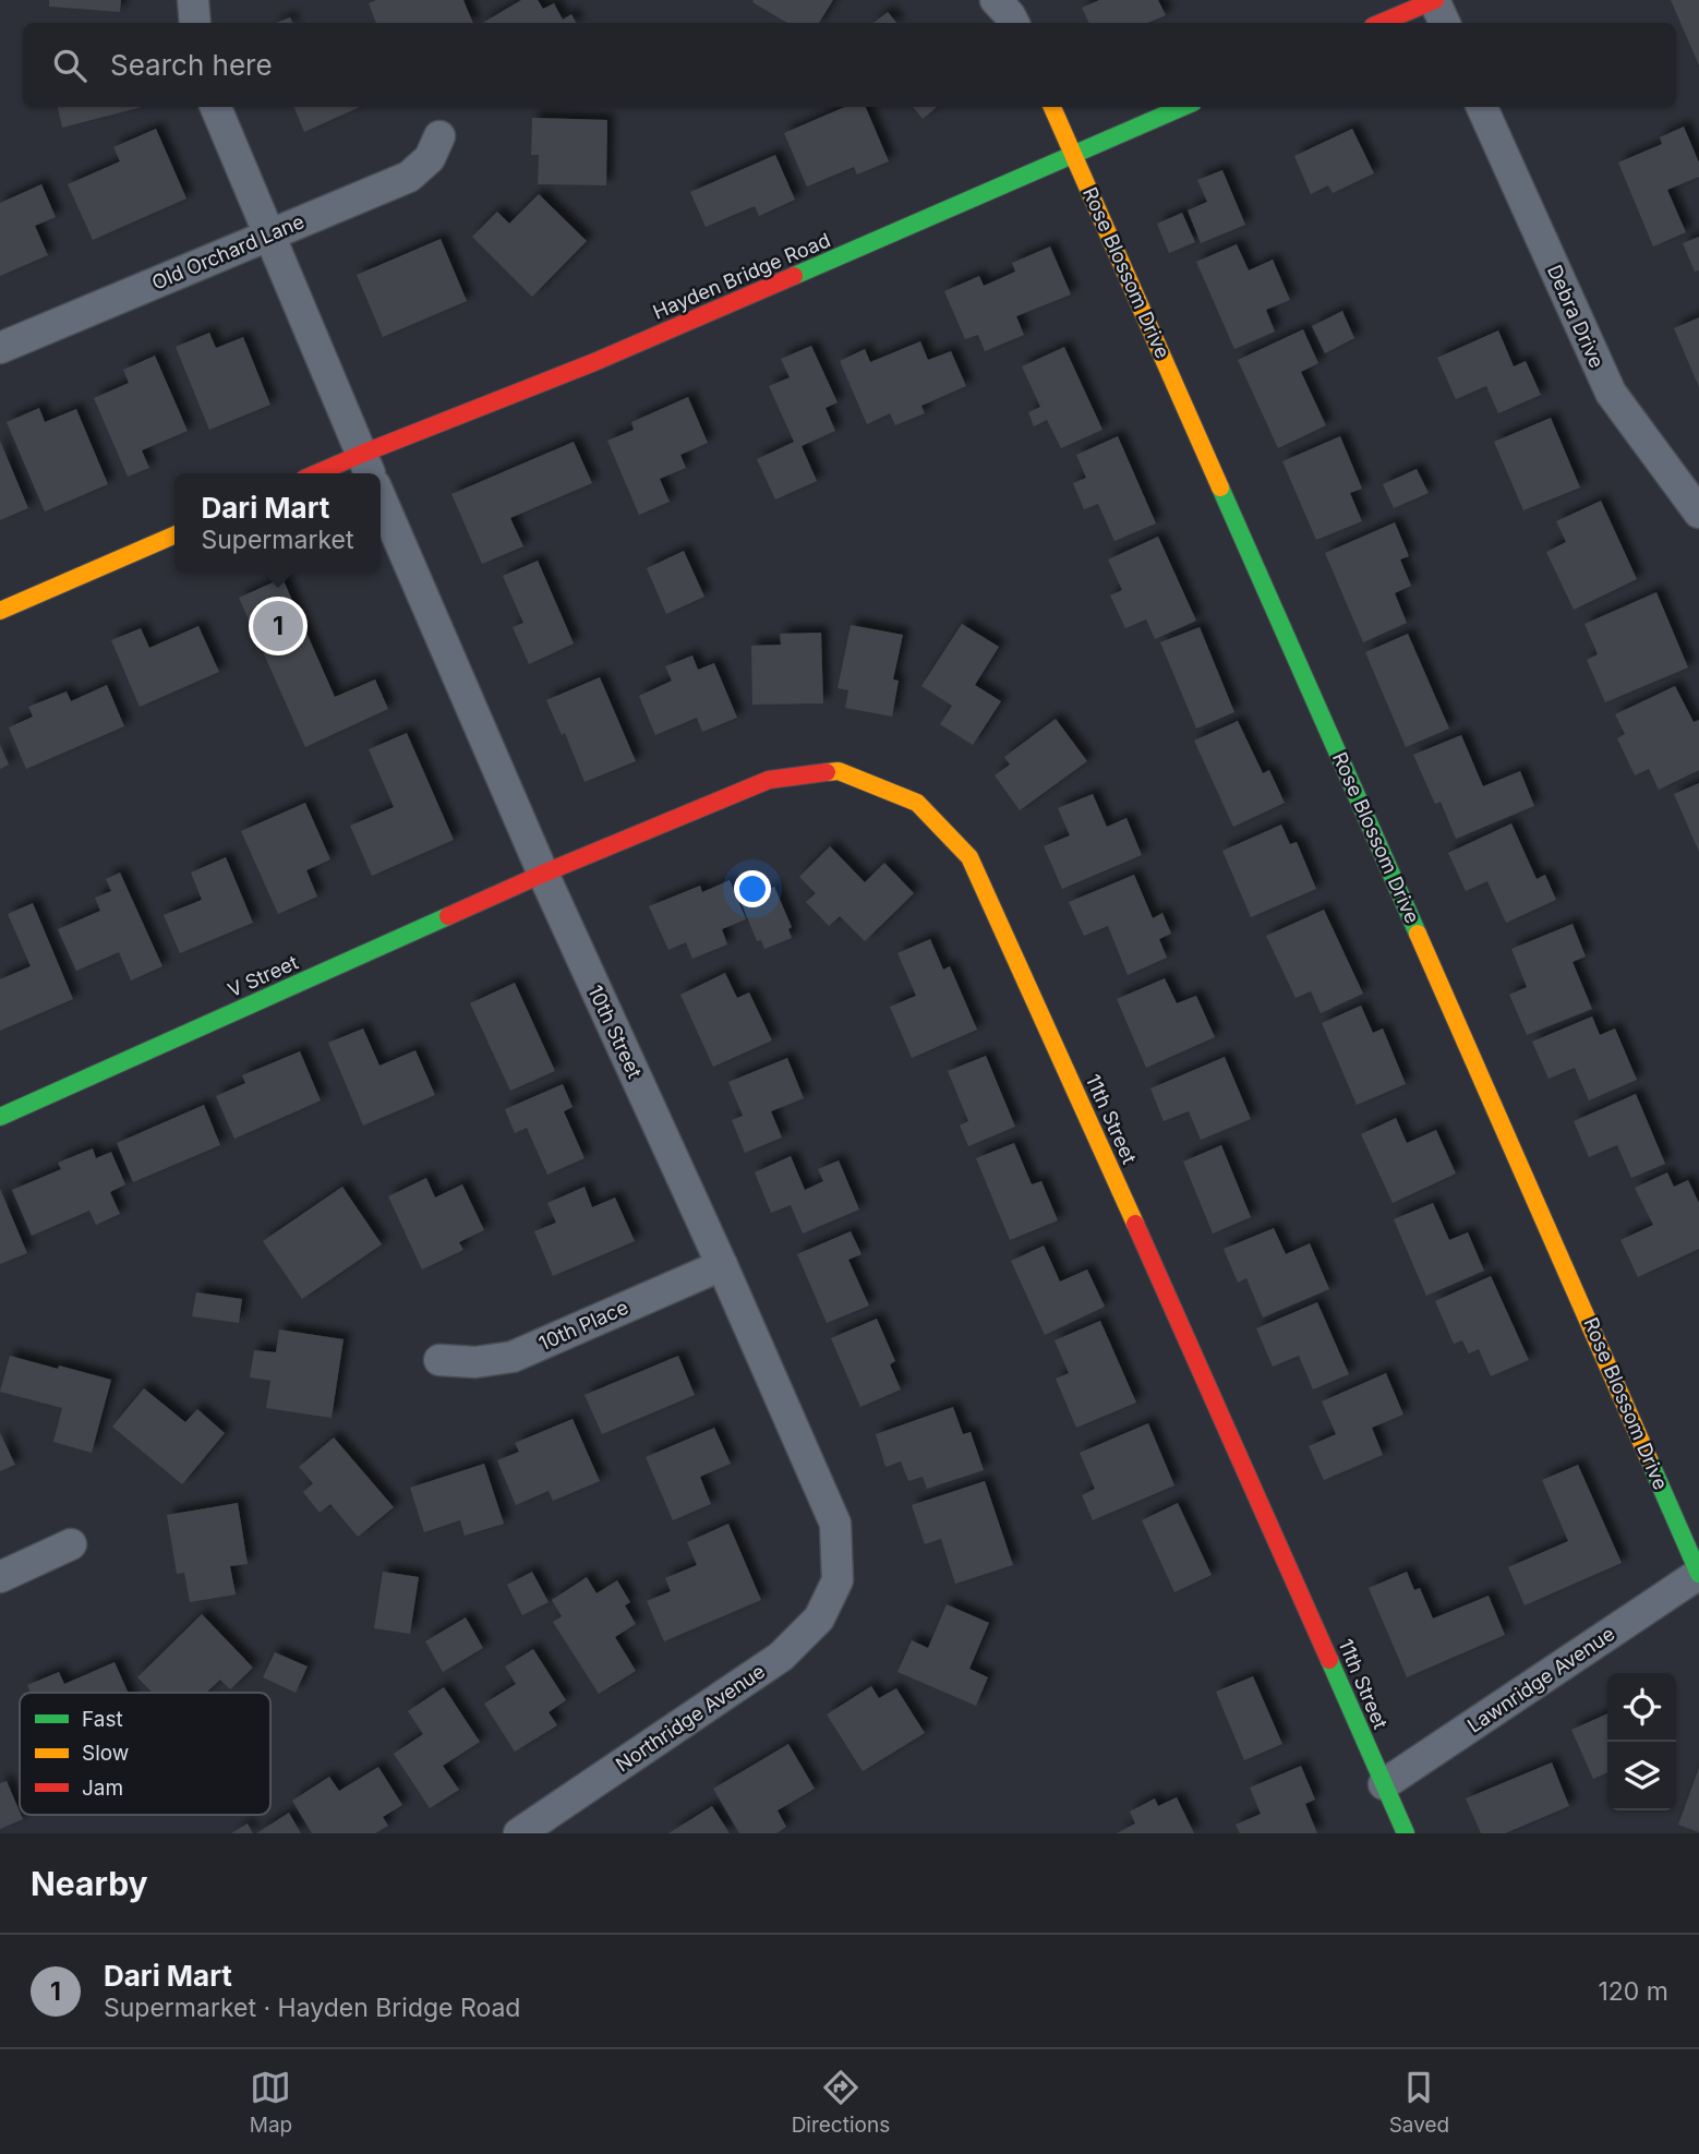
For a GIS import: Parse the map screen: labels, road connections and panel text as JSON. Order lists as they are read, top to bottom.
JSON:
{
  "streets": {
    "street": [
      "Old Orchard Lane",
      "Rose Blossom Drive",
      "Hayden Bridge Road",
      "Debra Drive",
      "V Street",
      "10th Street",
      "11th Street",
      "10th Place",
      "Lawnridge Avenue",
      "Northridge Avenue"
    ]
  },
  "crossings": [
    ["Rose Blossom Drive", "Hayden Bridge Road"],
    ["Rose Blossom Drive", "Lawnridge Avenue"],
    ["V Street", "10th Street"],
    ["V Street", "11th Street"],
    ["10th Street", "11th Street"],
    ["10th Street", "10th Place"],
    ["10th Street", "Northridge Avenue"],
    ["11th Street", "Lawnridge Avenue"]
  ],
  "legend": ["Fast", "Slow", "Jam"],
  "page": {
    "search": "Search here",
    "popup": ["Dari Mart", "Supermarket"],
    "pins": "1",
    "heading": "Nearby",
    "list": [
      {
        "mark": "1",
        "name": "Dari Mart",
        "note": "Supermarket · Hayden Bridge Road",
        "value": "120 m"
      }
    ],
    "nav": ["Map", "Directions", "Saved"]
  }
}
